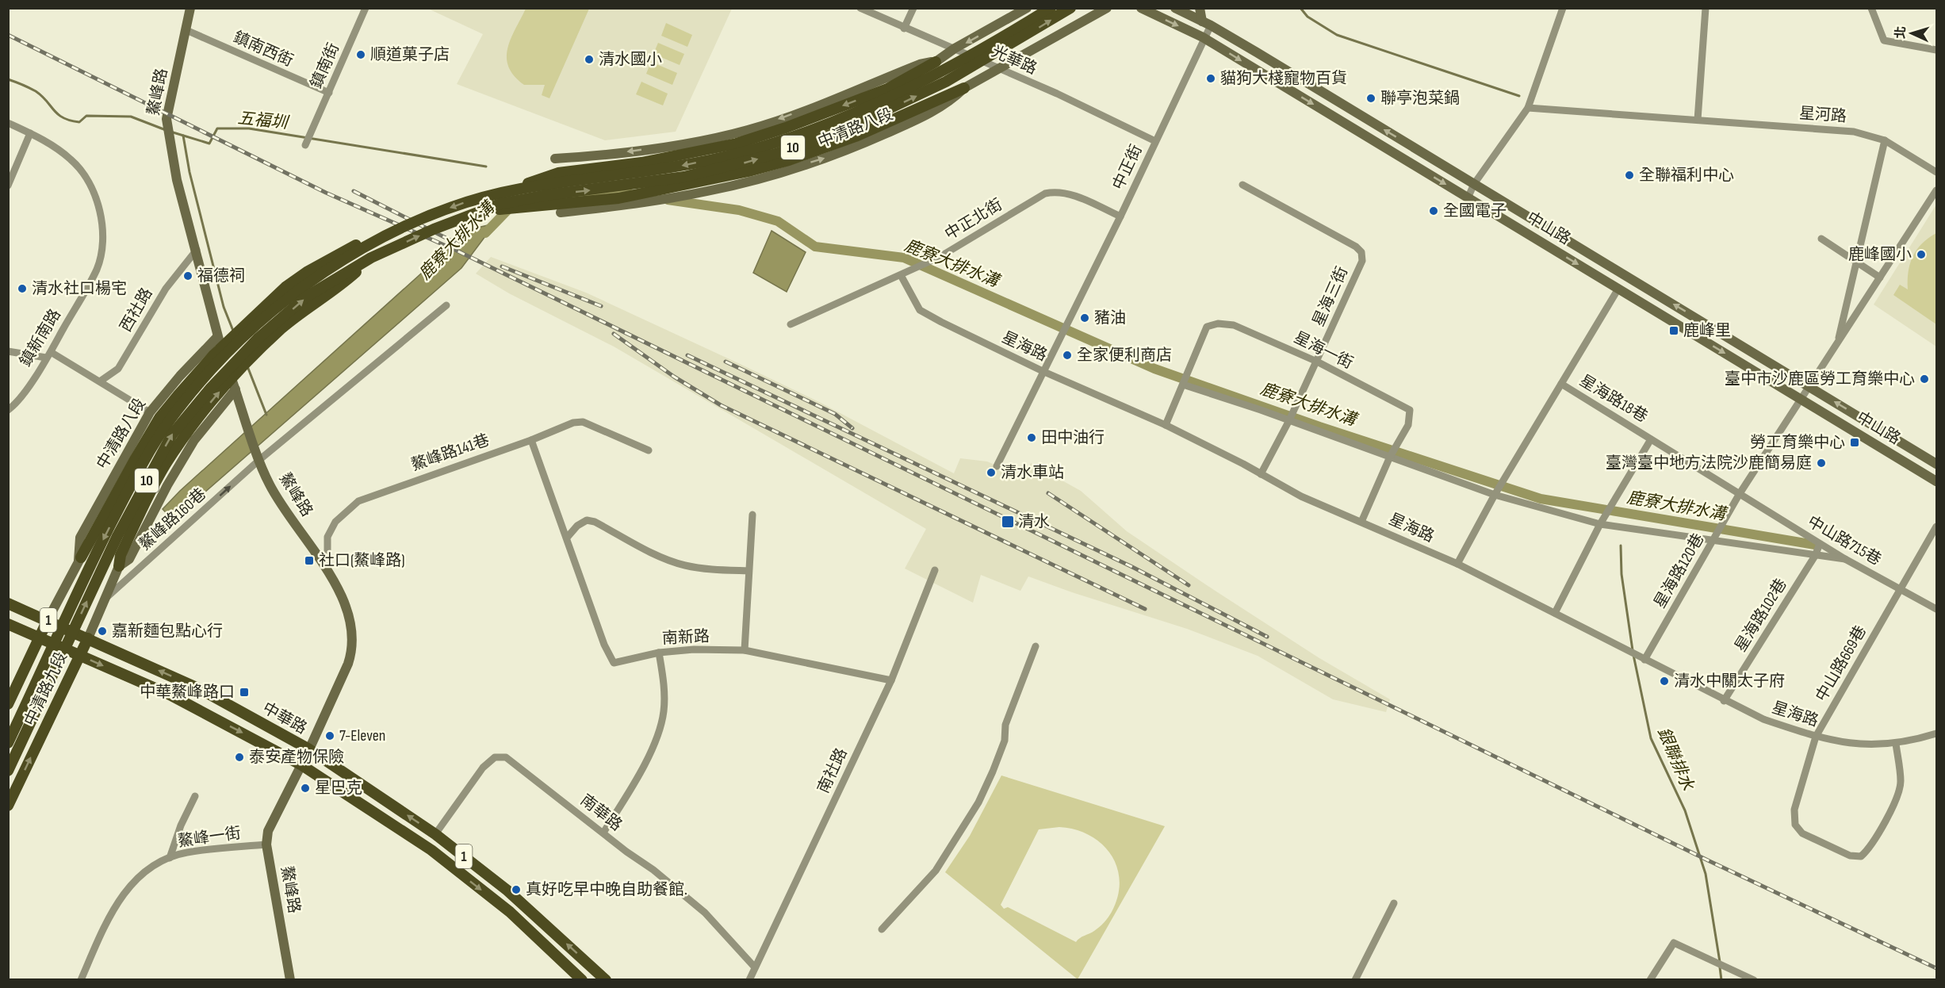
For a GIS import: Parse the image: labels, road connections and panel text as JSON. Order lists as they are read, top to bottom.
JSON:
{
  "streets": {
    "main road": [
      "10",
      "1",
      "中清路九段",
      "中華路"
    ],
    "street": [
      "鎮南西街",
      "光華路",
      "鎮南街",
      "鰲峰路",
      "星河路",
      "中清路八段",
      "中正街",
      "中正北街",
      "中山路",
      "星海三街",
      "西社路",
      "鎮新南路",
      "星海路",
      "星海一街",
      "星海路18巷",
      "鰲峰路141巷",
      "鰲峰路160巷",
      "中山路715巷",
      "星海路120巷",
      "星海路102巷",
      "南新路",
      "中山路669巷",
      "南社路",
      "南華路",
      "鰲峰一街"
    ]
  },
  "crossings": [
    ["鎮南西街", "鎮南街"],
    ["鎮南西街", "鰲峰路"],
    ["光華路", "中清路八段"],
    ["光華路", "中正街"],
    ["鰲峰路", "中清路八段"],
    ["鰲峰路", "西社路"],
    ["鰲峰路", "鰲峰路141巷"],
    ["鰲峰路", "鰲峰路160巷"],
    ["鰲峰路", "中華路"],
    ["鰲峰路", "鰲峰一街"],
    ["中清路八段", "中清路九段"],
    ["中清路八段", "中華路"],
    ["中正街", "中正北街"],
    ["中正街", "中山路"],
    ["中正街", "星海路"],
    ["中正北街", "星海路"],
    ["中山路", "星海路120巷"],
    ["星海三街", "星海路"],
    ["星海三街", "星海一街"],
    ["星海路", "星海一街"],
    ["星海路", "星海路120巷"],
    ["星海路", "星海路102巷"],
    ["星海路", "中山路669巷"],
    ["星海路18巷", "中山路715巷"],
    ["星海路18巷", "星海路120巷"],
    ["中山路715巷", "星海路120巷"],
    ["中山路715巷", "星海路102巷"],
    ["中山路715巷", "中山路669巷"],
    ["南新路", "南社路"],
    ["中清路九段", "中華路"],
    ["中華路", "南華路"],
    ["南社路", "南華路"]
  ],
  "water": ["五福圳", "鹿寮大排水溝", "銀聯排水"],
  "places": {
    "other": [
      "順道菓子店",
      "清水國小",
      "貓狗大棧寵物百貨",
      "聯亭泡菜鍋",
      "全聯福利中心",
      "全國電子",
      "鹿峰國小",
      "福德祠",
      "清水社口楊宅",
      "豬油",
      "全家便利商店",
      "臺中市沙鹿區勞工育樂中心",
      "田中油行",
      "臺灣臺中地方法院沙鹿簡易庭",
      "清水車站",
      "嘉新麵包點心行",
      "清水中關太子府",
      "7-Eleven",
      "泰安產物保險",
      "星巴克",
      "真好吃早中晚自助餐館."
    ],
    "transit": [
      "鹿峰里",
      "勞工育樂中心",
      "清水",
      "社口(鰲峰路)",
      "中華鰲峰路口"
    ]
  },
  "north": "left"
}
